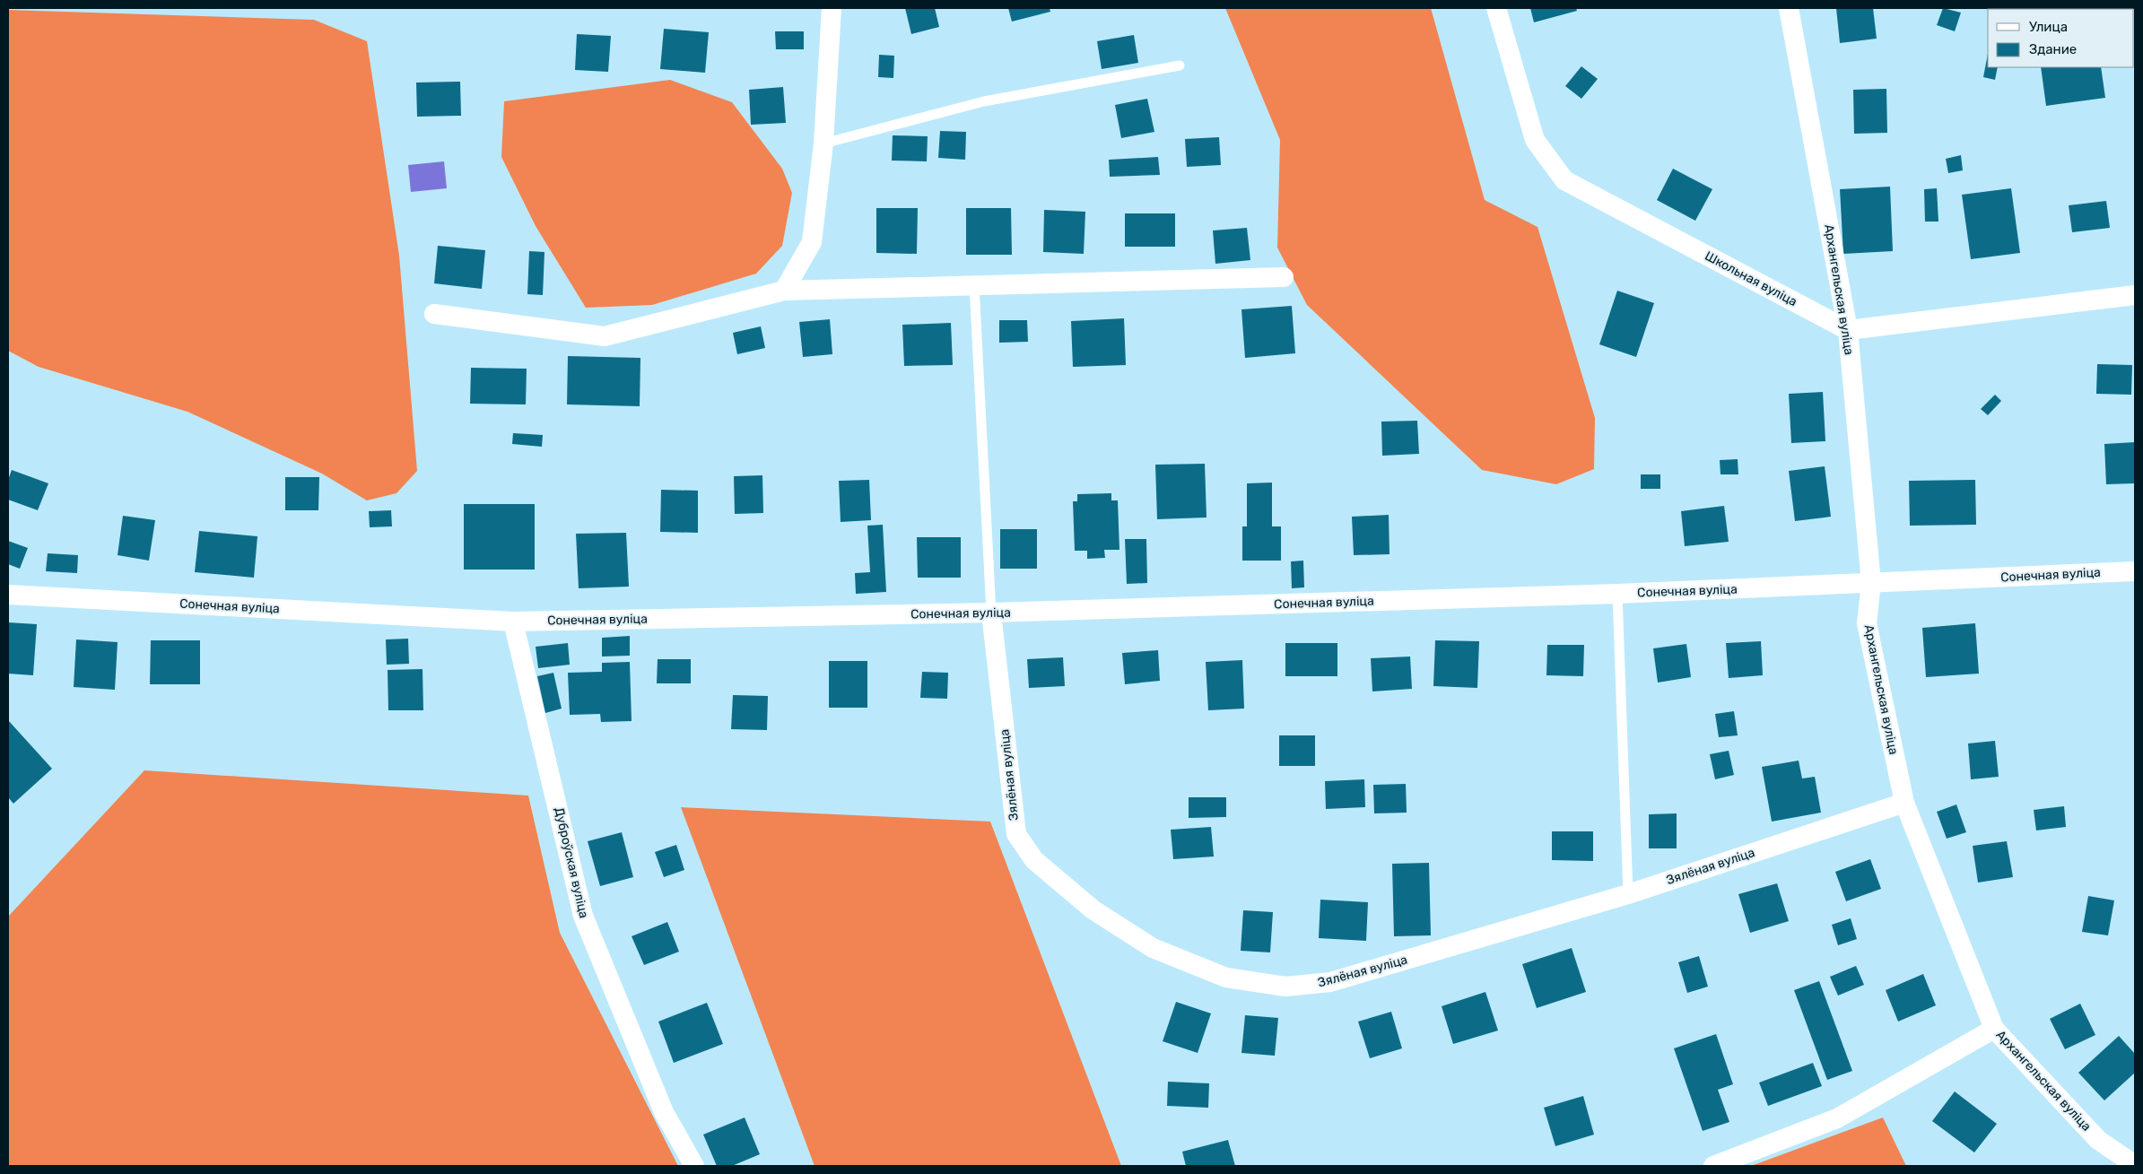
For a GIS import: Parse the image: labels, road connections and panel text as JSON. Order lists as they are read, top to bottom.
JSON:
{
  "streets": {
    "street": [
      "Школьная вуліца",
      "Архангельская вуліца",
      "Сонечная вуліца",
      "Зялёная вуліца",
      "Дуброўская вуліца"
    ]
  },
  "crossings": [
    ["Школьная вуліца", "Архангельская вуліца"],
    ["Архангельская вуліца", "Сонечная вуліца"],
    ["Архангельская вуліца", "Зялёная вуліца"],
    ["Сонечная вуліца", "Зялёная вуліца"],
    ["Сонечная вуліца", "Дуброўская вуліца"]
  ],
  "legend": ["Улица", "Здание"]
}
